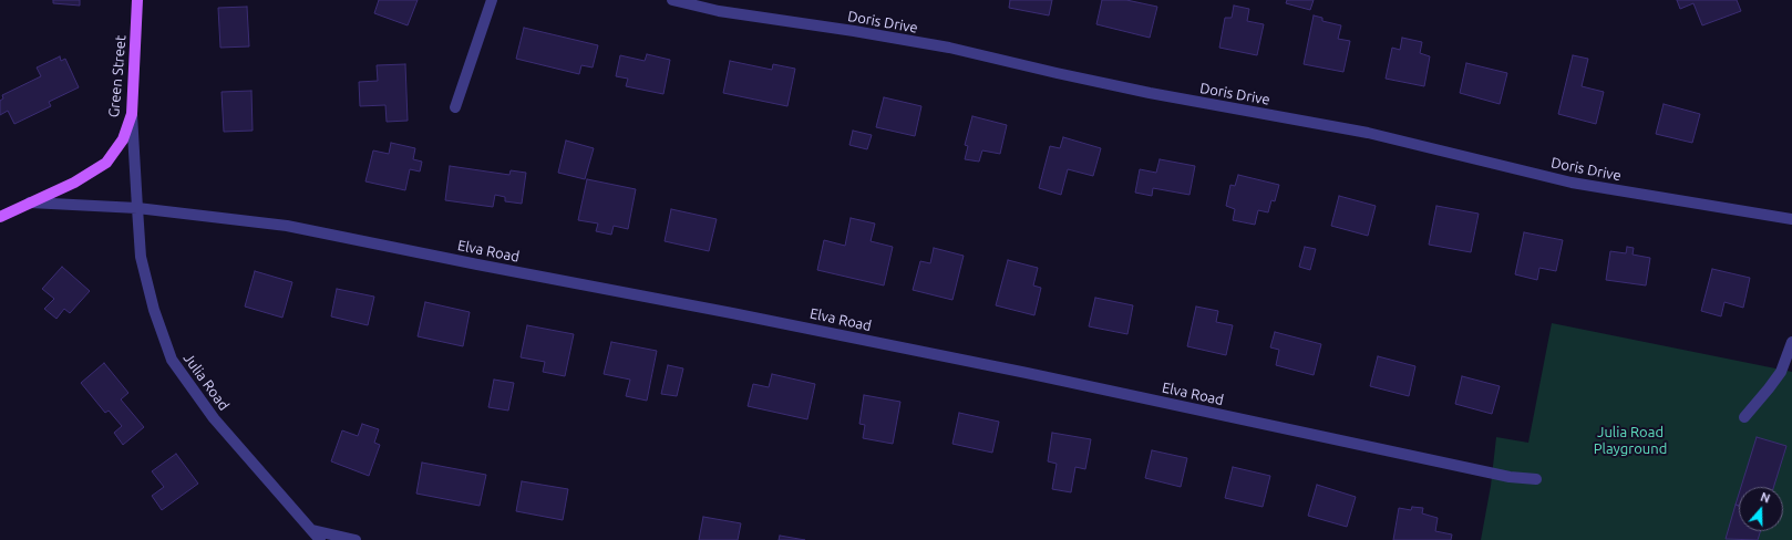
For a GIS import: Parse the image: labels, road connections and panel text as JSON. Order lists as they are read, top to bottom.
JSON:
{
  "streets": {
    "main road": ["Green Street"],
    "street": ["Doris Drive", "Elva Road", "Julia Road"]
  },
  "crossings": [
    ["Green Street", "Julia Road"],
    ["Elva Road", "Julia Road"]
  ],
  "parks": ["Julia Road Playground"],
  "north": "top"
}
